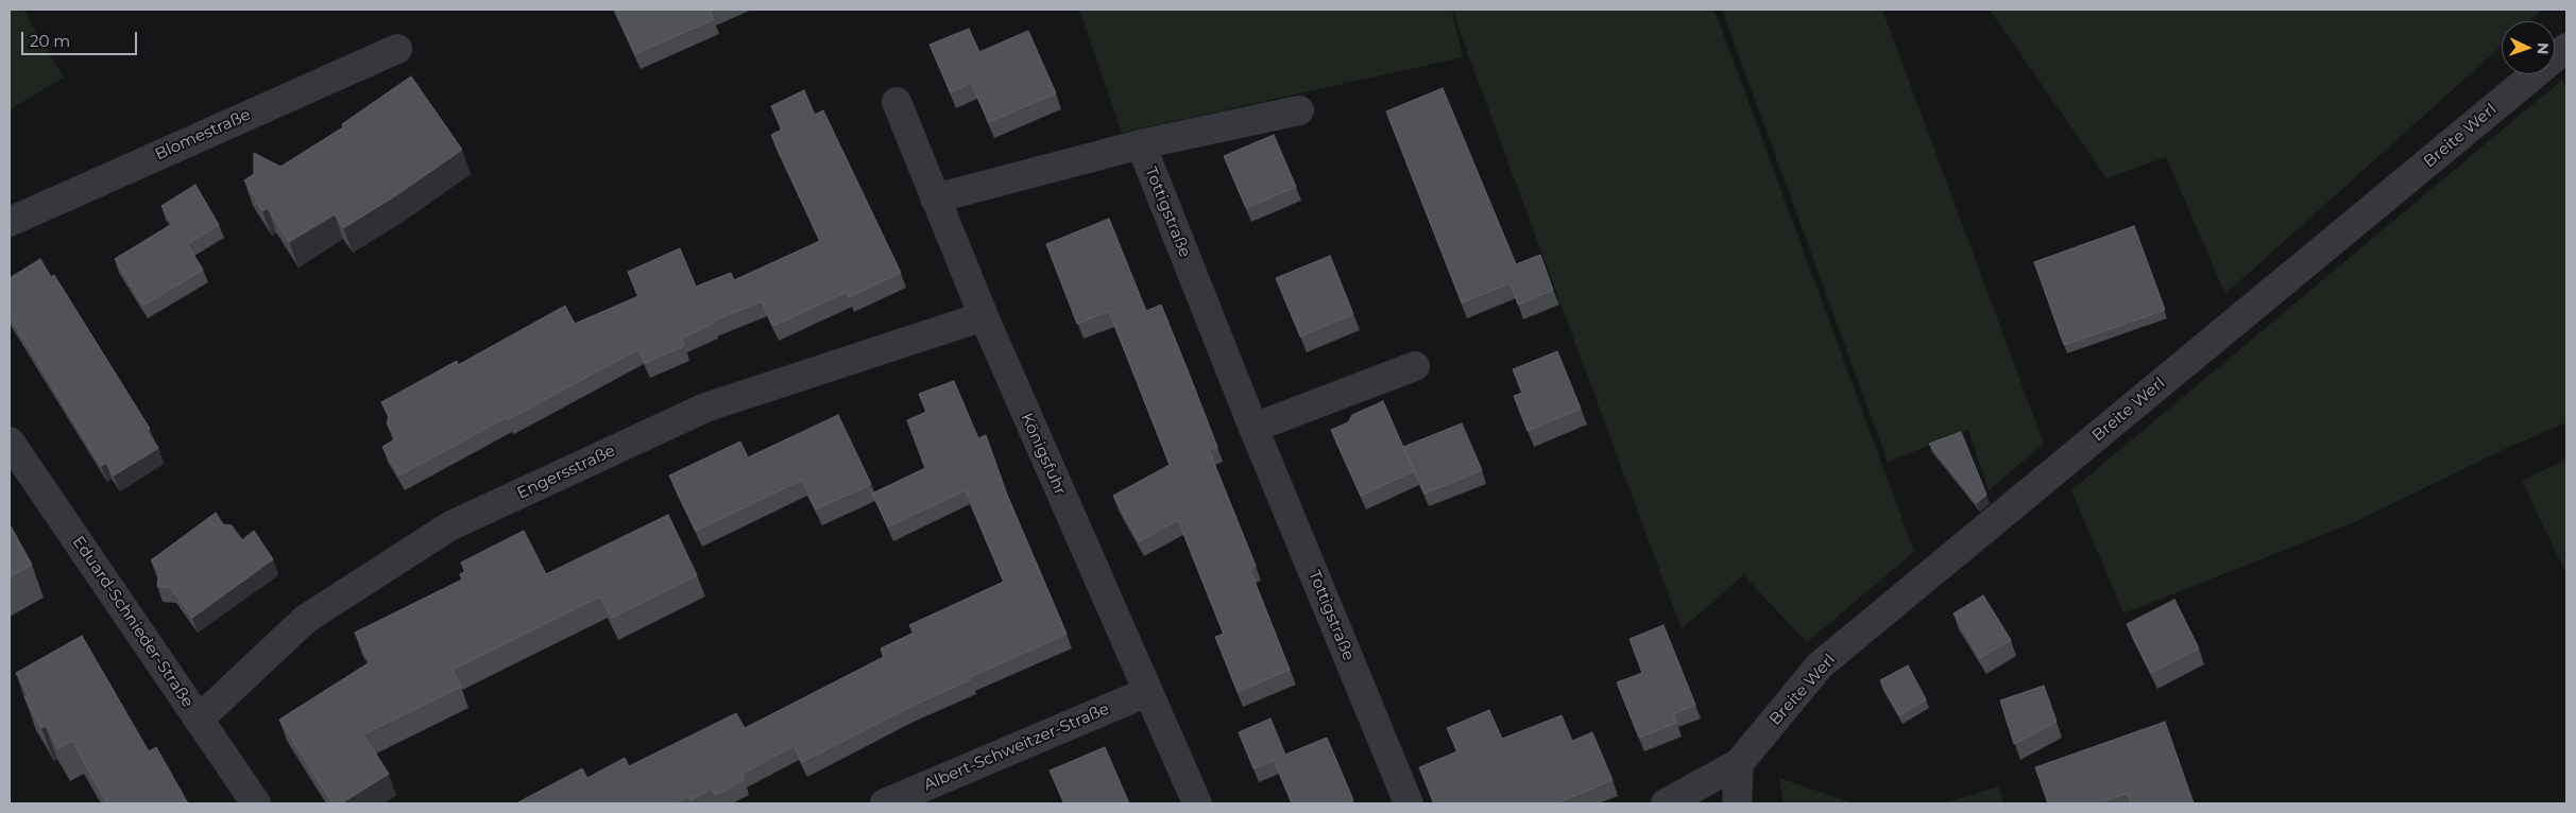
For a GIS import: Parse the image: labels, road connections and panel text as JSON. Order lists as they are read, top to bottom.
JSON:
{
  "streets": {
    "street": [
      "Blomestraße",
      "Breite Werl",
      "Tottigstraße",
      "Königsfuhr",
      "Engersstraße",
      "Eduard-Schnieder-Straße",
      "Albert-Schweitzer-Straße"
    ]
  },
  "crossings": [
    ["Tottigstraße", "Königsfuhr"],
    ["Königsfuhr", "Engersstraße"],
    ["Königsfuhr", "Albert-Schweitzer-Straße"],
    ["Engersstraße", "Eduard-Schnieder-Straße"]
  ],
  "scale_bar": "20 m",
  "north": "right"
}
